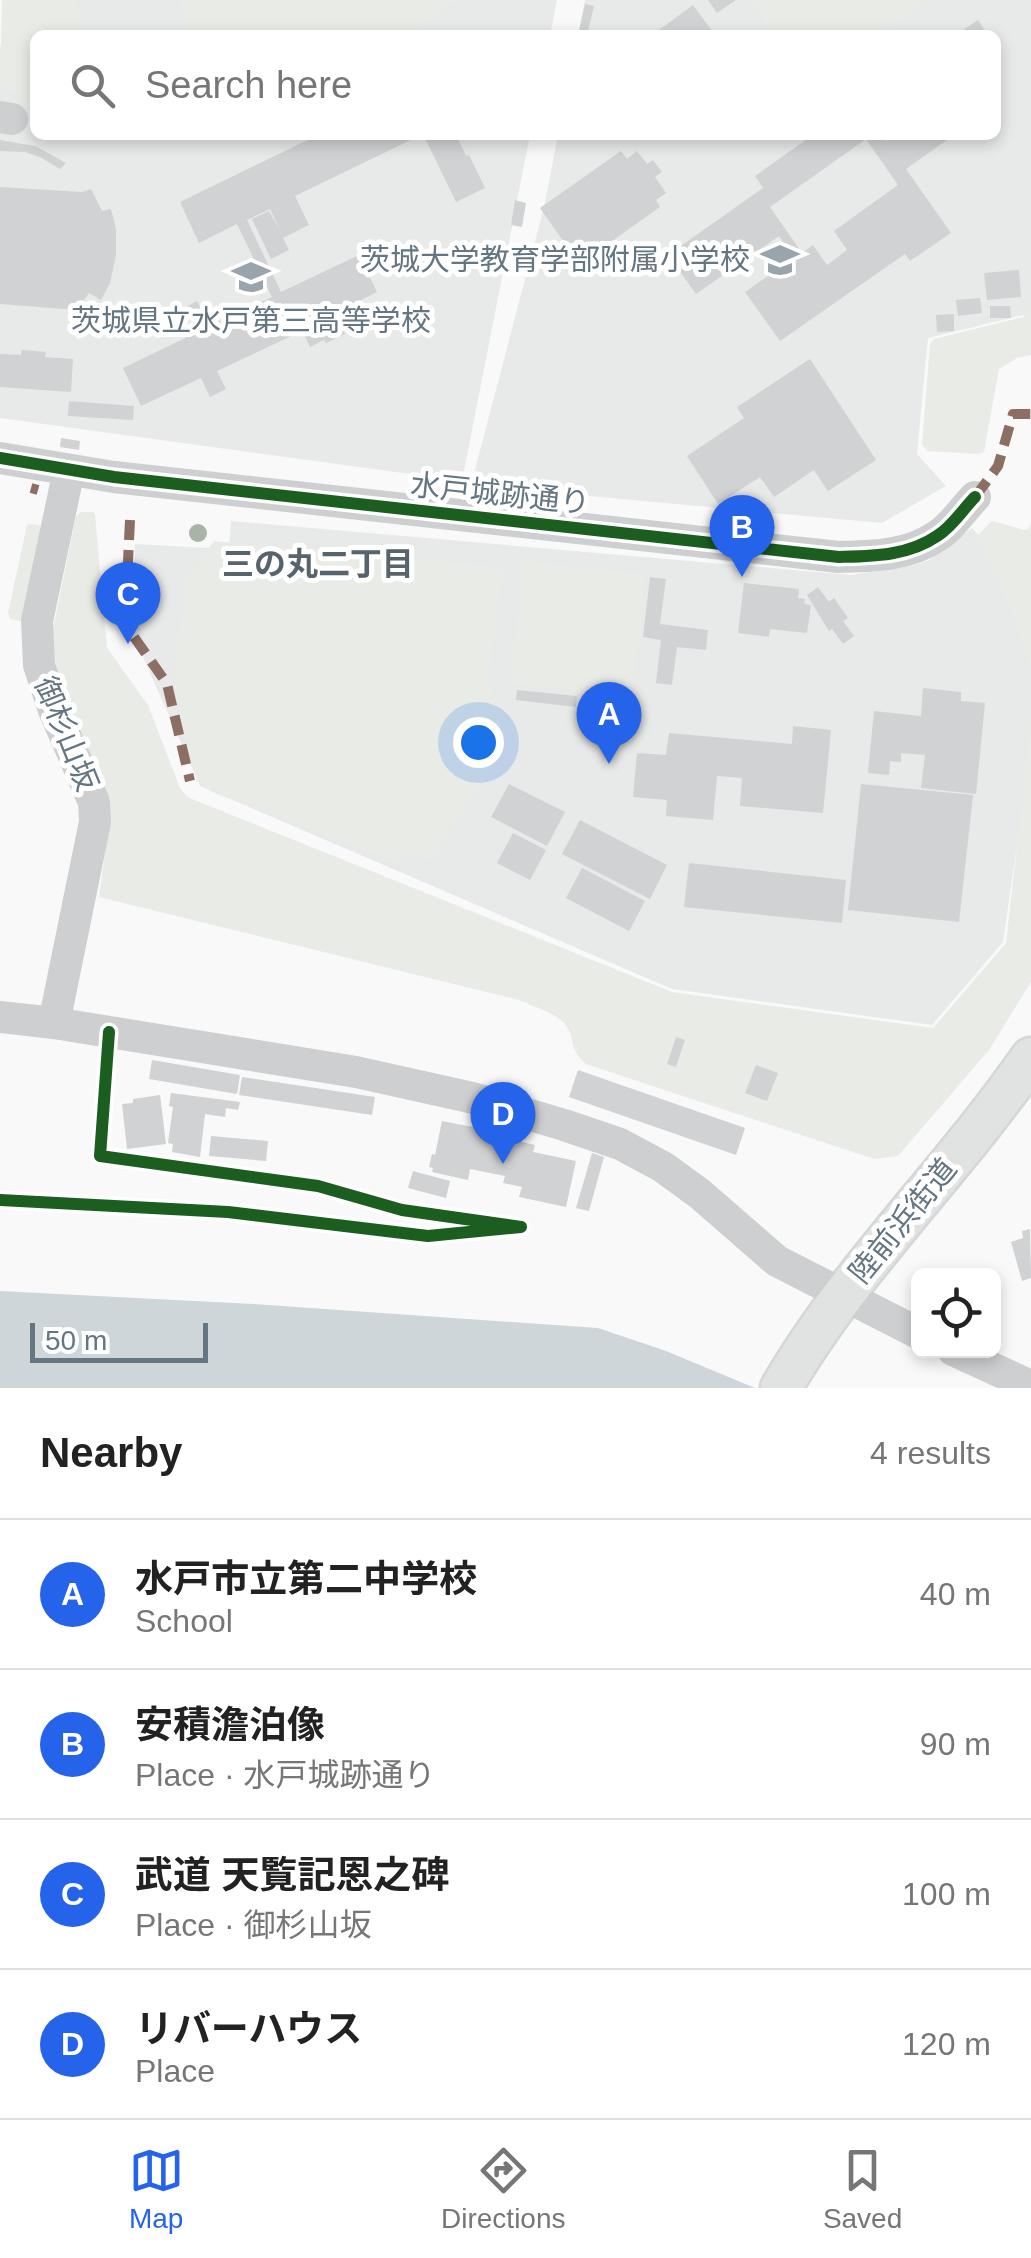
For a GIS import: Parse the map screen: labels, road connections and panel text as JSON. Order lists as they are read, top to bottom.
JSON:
{
  "streets": {
    "main road": ["陸前浜街道"],
    "street": ["水戸城跡通り", "御杉山坂"]
  },
  "crossings": [
    ["水戸城跡通り", "御杉山坂"]
  ],
  "districts": ["三の丸二丁目"],
  "places": {
    "school or university": ["茨城大学教育学部附属小学校", "茨城県立水戸第三高等学校"]
  },
  "scale_bar": "50 m",
  "page": {
    "search": "Search here",
    "pins": [
      "B",
      "C",
      "A",
      "D"
    ],
    "scale": "50 m",
    "heading": ["Nearby", "4 results"],
    "list": [
      {
        "mark": "A",
        "name": "水戸市立第二中学校",
        "note": "School",
        "value": "40 m"
      },
      {
        "mark": "B",
        "name": "安積澹泊像",
        "note": "Place · 水戸城跡通り",
        "value": "90 m"
      },
      {
        "mark": "C",
        "name": "武道 天覧記恩之碑",
        "note": "Place · 御杉山坂",
        "value": "100 m"
      },
      {
        "mark": "D",
        "name": "リバーハウス",
        "note": "Place",
        "value": "120 m"
      }
    ],
    "nav": ["Map", "Directions", "Saved"]
  }
}
